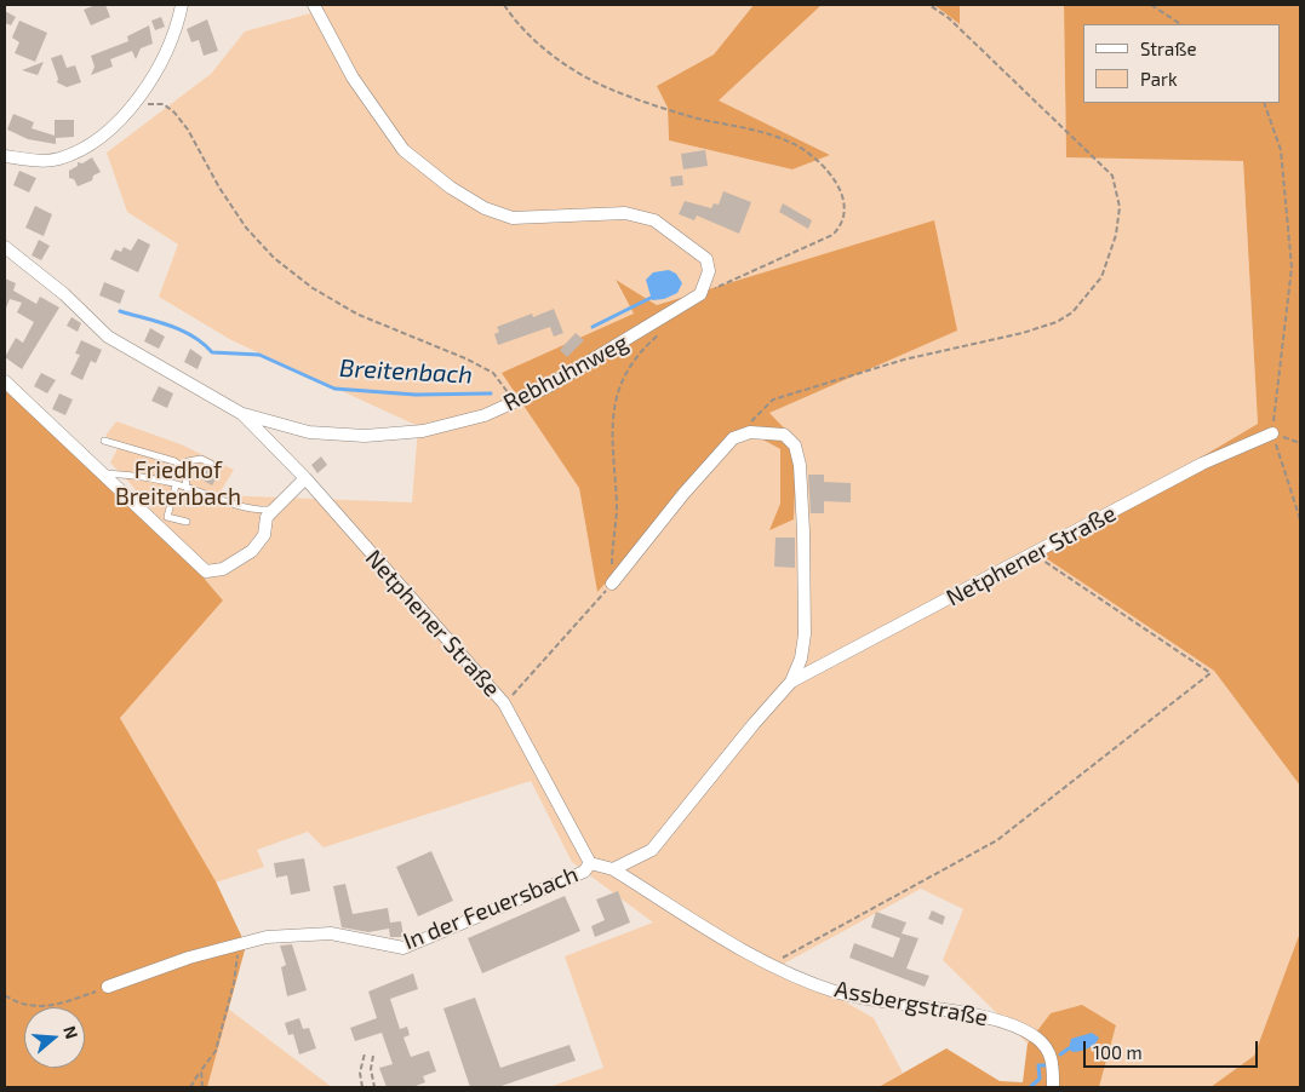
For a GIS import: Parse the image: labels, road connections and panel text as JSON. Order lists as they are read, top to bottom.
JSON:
{
  "streets": {
    "street": [
      "Rebhuhnweg",
      "Netphener Straße",
      "In der Feuersbach",
      "Assbergstraße"
    ]
  },
  "crossings": [
    ["Rebhuhnweg", "Netphener Straße"],
    ["Netphener Straße", "In der Feuersbach"],
    ["Netphener Straße", "Assbergstraße"]
  ],
  "water": ["Breitenbach"],
  "parks": ["Friedhof Breitenbach"],
  "legend": ["Straße", "Park"],
  "scale_bar": "100 m",
  "north": "right"
}
